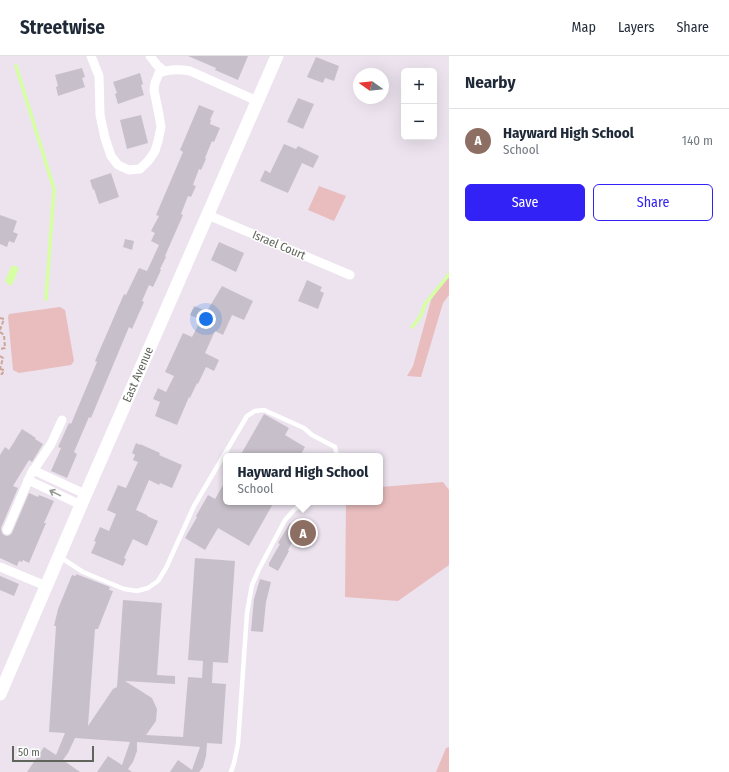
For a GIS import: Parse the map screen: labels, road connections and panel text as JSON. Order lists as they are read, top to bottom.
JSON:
{
  "streets": {
    "street": ["Israel Court", "East Avenue"]
  },
  "crossings": [
    ["Israel Court", "East Avenue"]
  ],
  "scale_bar": "50 m",
  "north": "left",
  "page": {
    "header": "Streetwise",
    "nav": ["Map", "Layers", "Share"],
    "heading": "Nearby",
    "map_buttons": ["+", "−"],
    "list": [
      {
        "mark": "A",
        "name": "Hayward High School",
        "note": "School",
        "value": "140 m"
      }
    ],
    "buttons": ["Save", "Share"],
    "popup": ["Hayward High School", "School"],
    "pins": "A",
    "scale": "50 m"
  }
}
